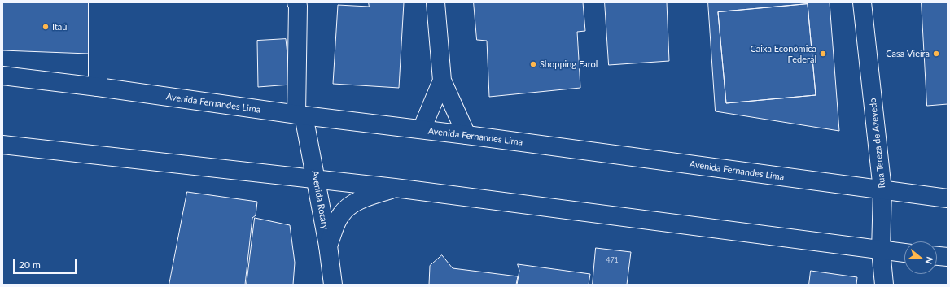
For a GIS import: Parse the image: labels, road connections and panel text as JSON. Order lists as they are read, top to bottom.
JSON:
{
  "streets": {
    "main road": ["Avenida Fernandes Lima", "Rua Tereza de Azevedo", "Avenida Rotary"]
  },
  "crossings": [
    ["Avenida Fernandes Lima", "Rua Tereza de Azevedo"],
    ["Avenida Fernandes Lima", "Avenida Rotary"]
  ],
  "places": [
    "Itaú",
    "Caixa Econômica Federal",
    "Casa Vieira",
    "Shopping Farol"
  ],
  "house_numbers": ["471"],
  "scale_bar": "20 m",
  "north": "right"
}
